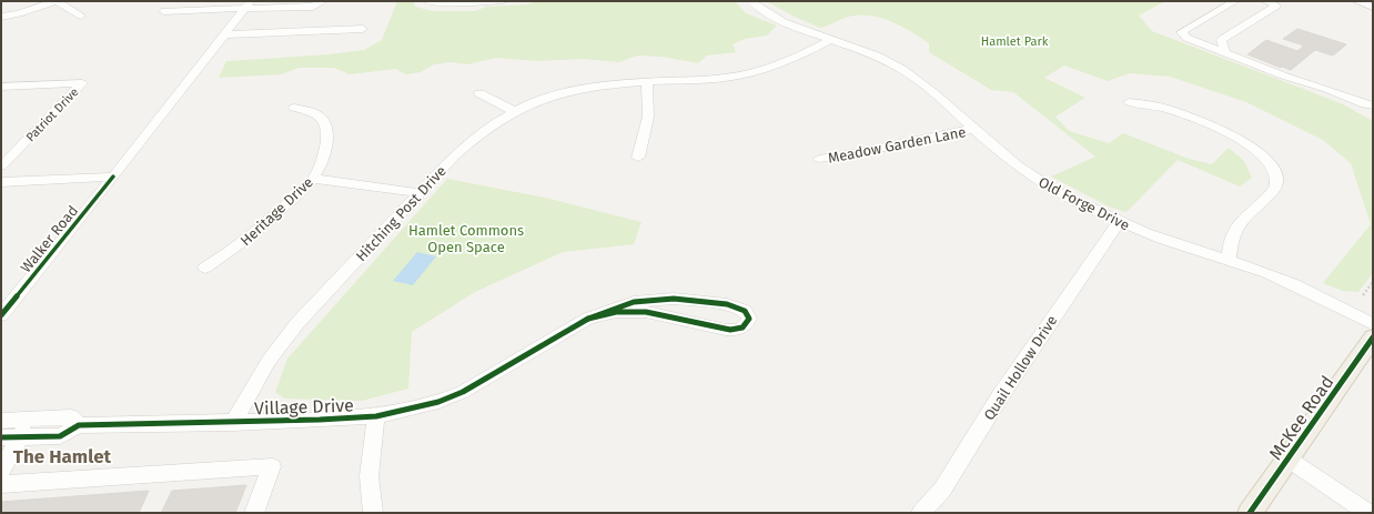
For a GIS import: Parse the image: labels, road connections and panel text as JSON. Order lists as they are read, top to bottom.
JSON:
{
  "streets": {
    "main road": ["McKee Road"],
    "street": [
      "Patriot Drive",
      "Meadow Garden Lane",
      "Old Forge Drive",
      "Heritage Drive",
      "Hitching Post Drive",
      "Walker Road",
      "Quail Hollow Drive",
      "Village Drive"
    ]
  },
  "crossings": [
    ["Meadow Garden Lane", "Old Forge Drive"],
    ["Old Forge Drive", "Hitching Post Drive"],
    ["Old Forge Drive", "Quail Hollow Drive"],
    ["Hitching Post Drive", "Village Drive"]
  ],
  "districts": ["The Hamlet"],
  "parks": ["Hamlet Park", "Hamlet Commons Open Space"]
}
